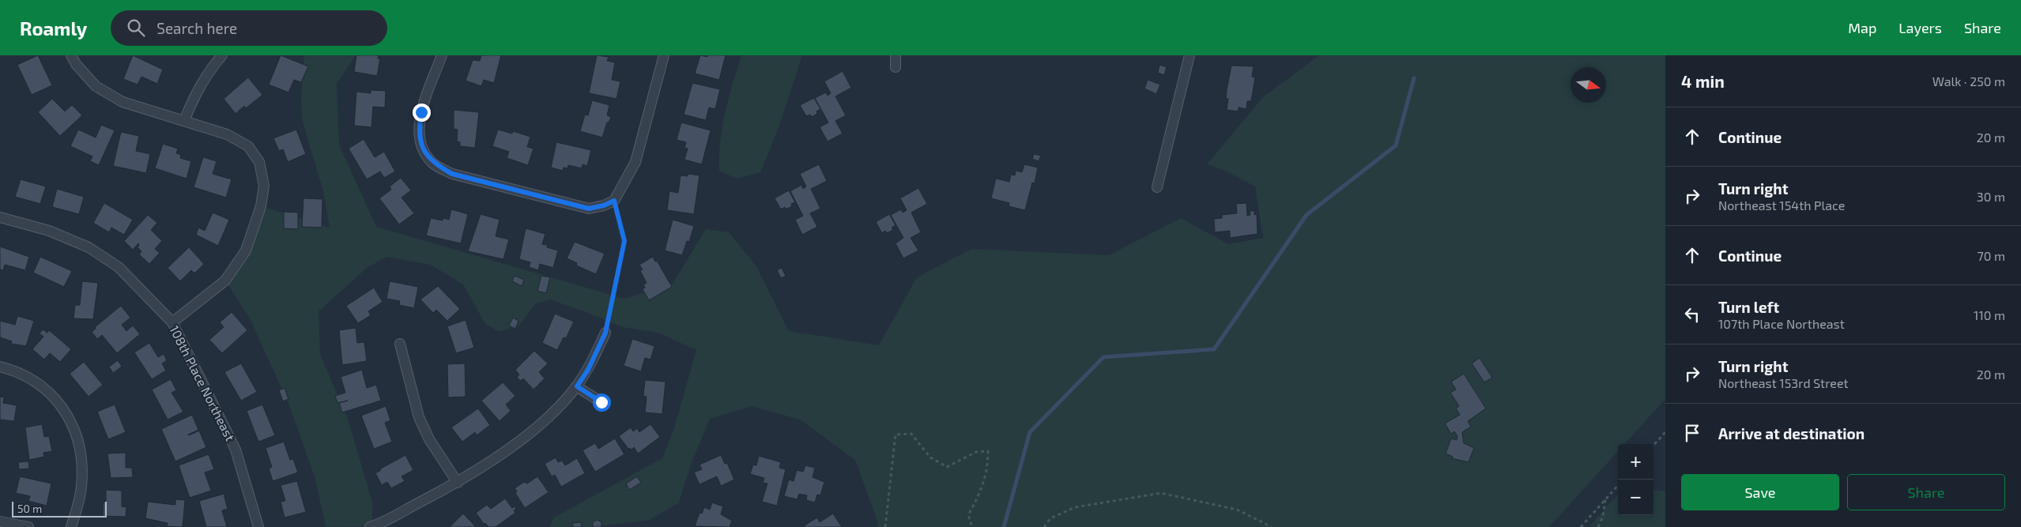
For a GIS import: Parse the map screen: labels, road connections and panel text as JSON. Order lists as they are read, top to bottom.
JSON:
{
  "streets": {
    "street": ["108th Place Northeast"]
  },
  "scale_bar": "50 m",
  "north": "right",
  "page": {
    "header": "Roamly",
    "search": "Search here",
    "nav": ["Map", "Layers", "Share"],
    "heading": ["4 min", "Walk · 250 m"],
    "list": [
      ["Continue", "20 m"],
      ["Turn right", "Northeast 154th Place", "30 m"],
      ["Continue", "70 m"],
      ["Turn left", "107th Place Northeast", "110 m"],
      ["Turn right", "Northeast 153rd Street", "20 m"],
      "Arrive at destination"
    ],
    "map_buttons": ["+", "−"],
    "buttons": ["Save", "Share"],
    "scale": "50 m"
  }
}
